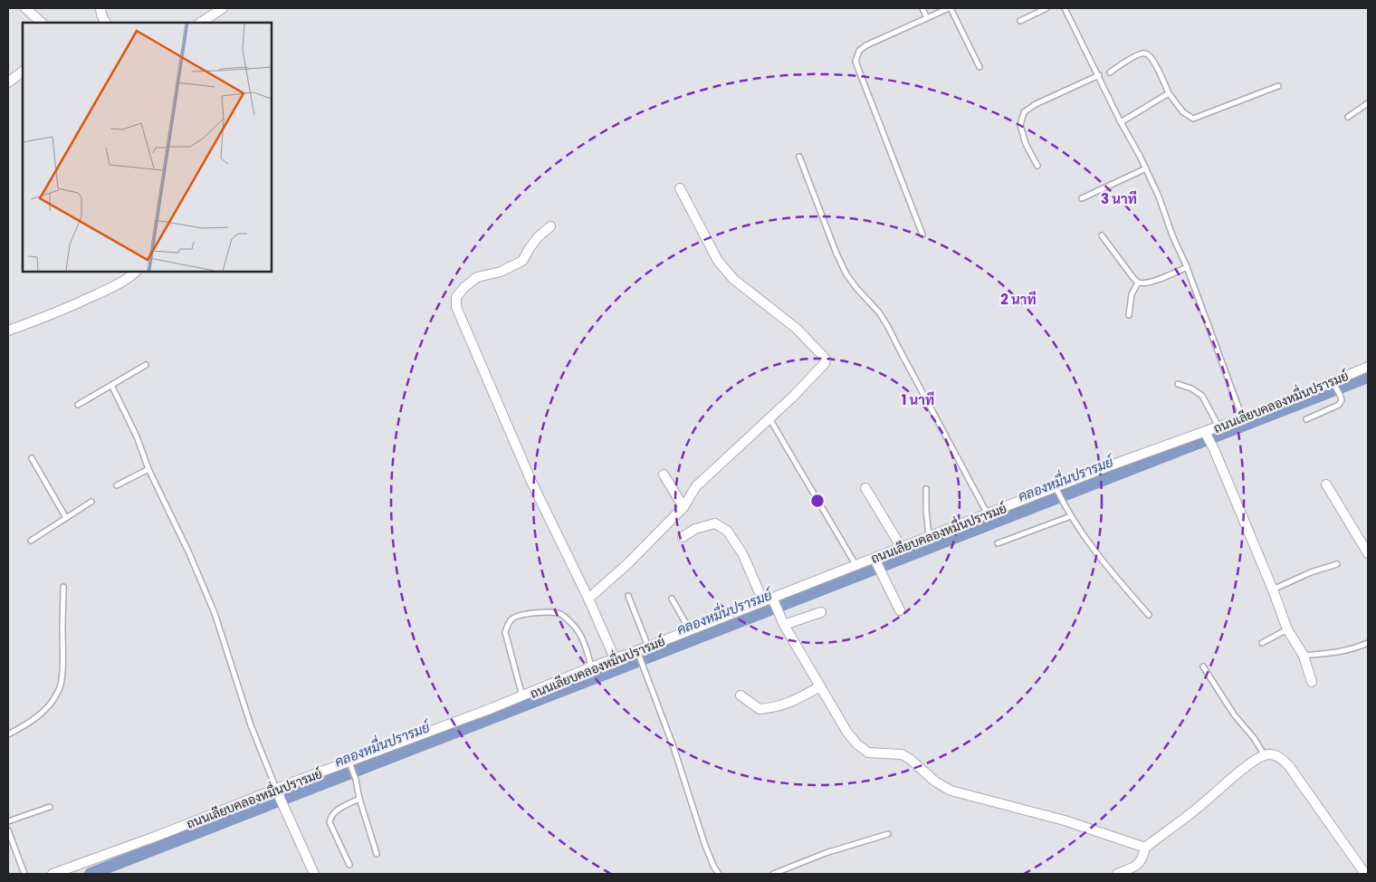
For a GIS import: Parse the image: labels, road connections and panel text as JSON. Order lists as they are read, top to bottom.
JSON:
{
  "streets": {
    "street": ["ถนนเลียบคลองหมื่นปรารมย์"]
  },
  "water": ["คลองหมื่นปรารมย์"],
  "rings": ["3 นาที", "2 นาที", "1 นาที"]
}
